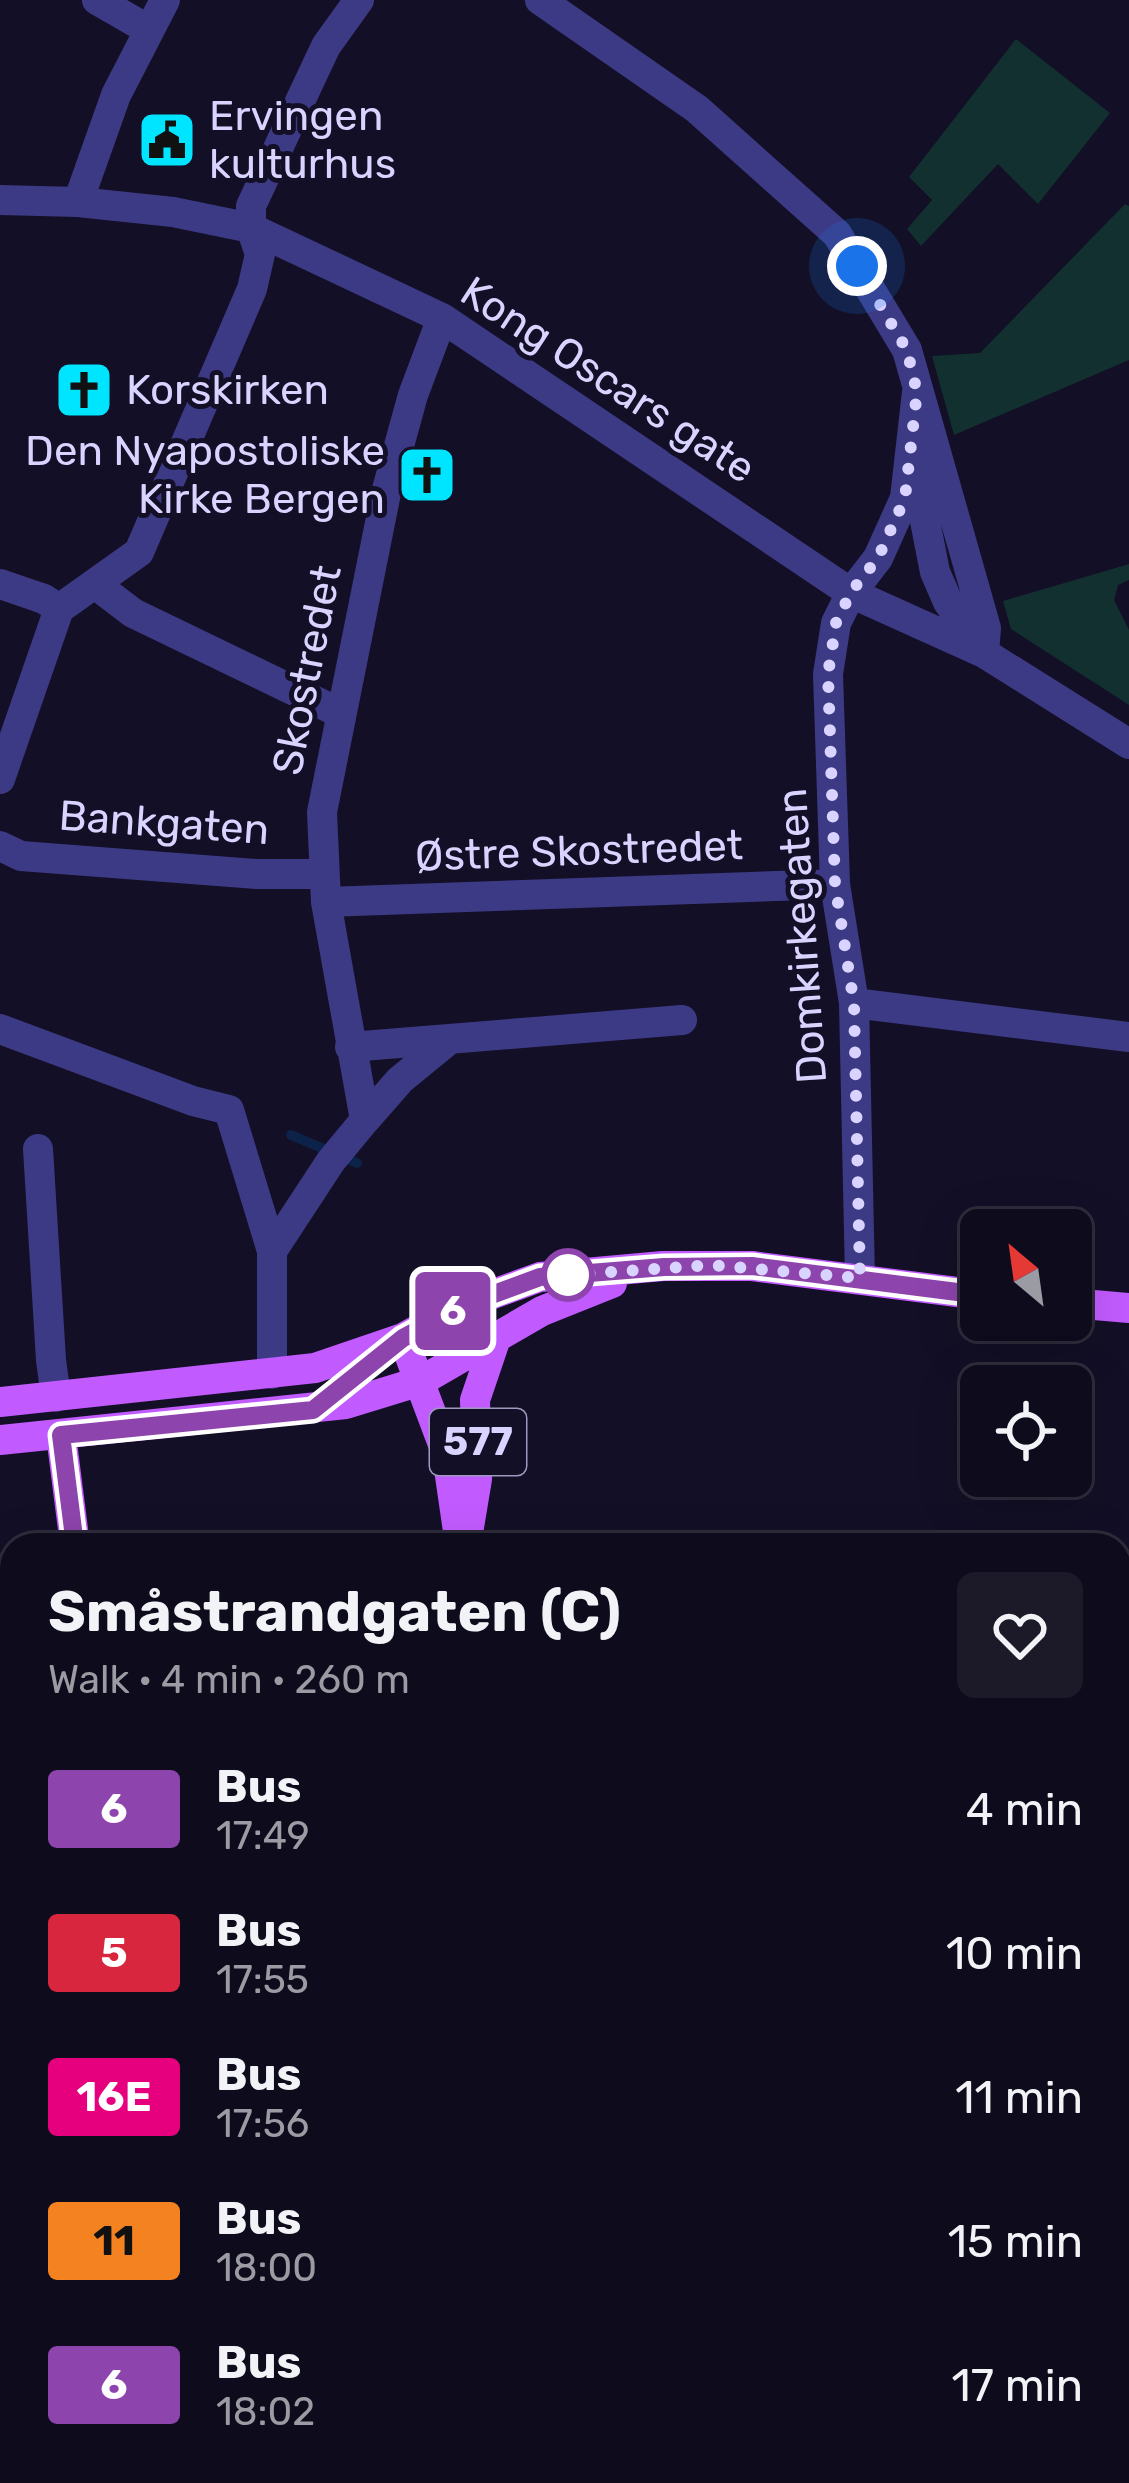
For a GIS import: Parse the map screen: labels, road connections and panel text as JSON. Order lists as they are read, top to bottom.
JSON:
{
  "streets": {
    "main road": ["577"],
    "street": [
      "Kong Oscars gate",
      "Skostredet",
      "Bankgaten",
      "Østre Skostredet",
      "Domkirkegaten"
    ]
  },
  "crossings": [
    ["Kong Oscars gate", "Skostredet"],
    ["Kong Oscars gate", "Domkirkegaten"],
    ["Skostredet", "Bankgaten"],
    ["Skostredet", "Østre Skostredet"],
    ["Bankgaten", "Østre Skostredet"],
    ["Østre Skostredet", "Domkirkegaten"]
  ],
  "places": {
    "public building": ["Ervingen kulturhus"],
    "church": ["Korskirken", "Den Nyapostoliske Kirke Bergen"]
  },
  "lines": ["bus line 6"],
  "north": "top left",
  "page": {
    "on_map": "6",
    "heading": ["Småstrandgaten (C)", "Walk · 4 min · 260 m"],
    "list": [
      {
        "mark": "6",
        "name": "Bus",
        "note": "17:49",
        "value": "4 min"
      },
      {
        "mark": "5",
        "name": "Bus",
        "note": "17:55",
        "value": "10 min"
      },
      {
        "mark": "16E",
        "name": "Bus",
        "note": "17:56",
        "value": "11 min"
      },
      {
        "mark": "11",
        "name": "Bus",
        "note": "18:00",
        "value": "15 min"
      },
      {
        "mark": "6",
        "name": "Bus",
        "note": "18:02",
        "value": "17 min"
      }
    ]
  }
}
